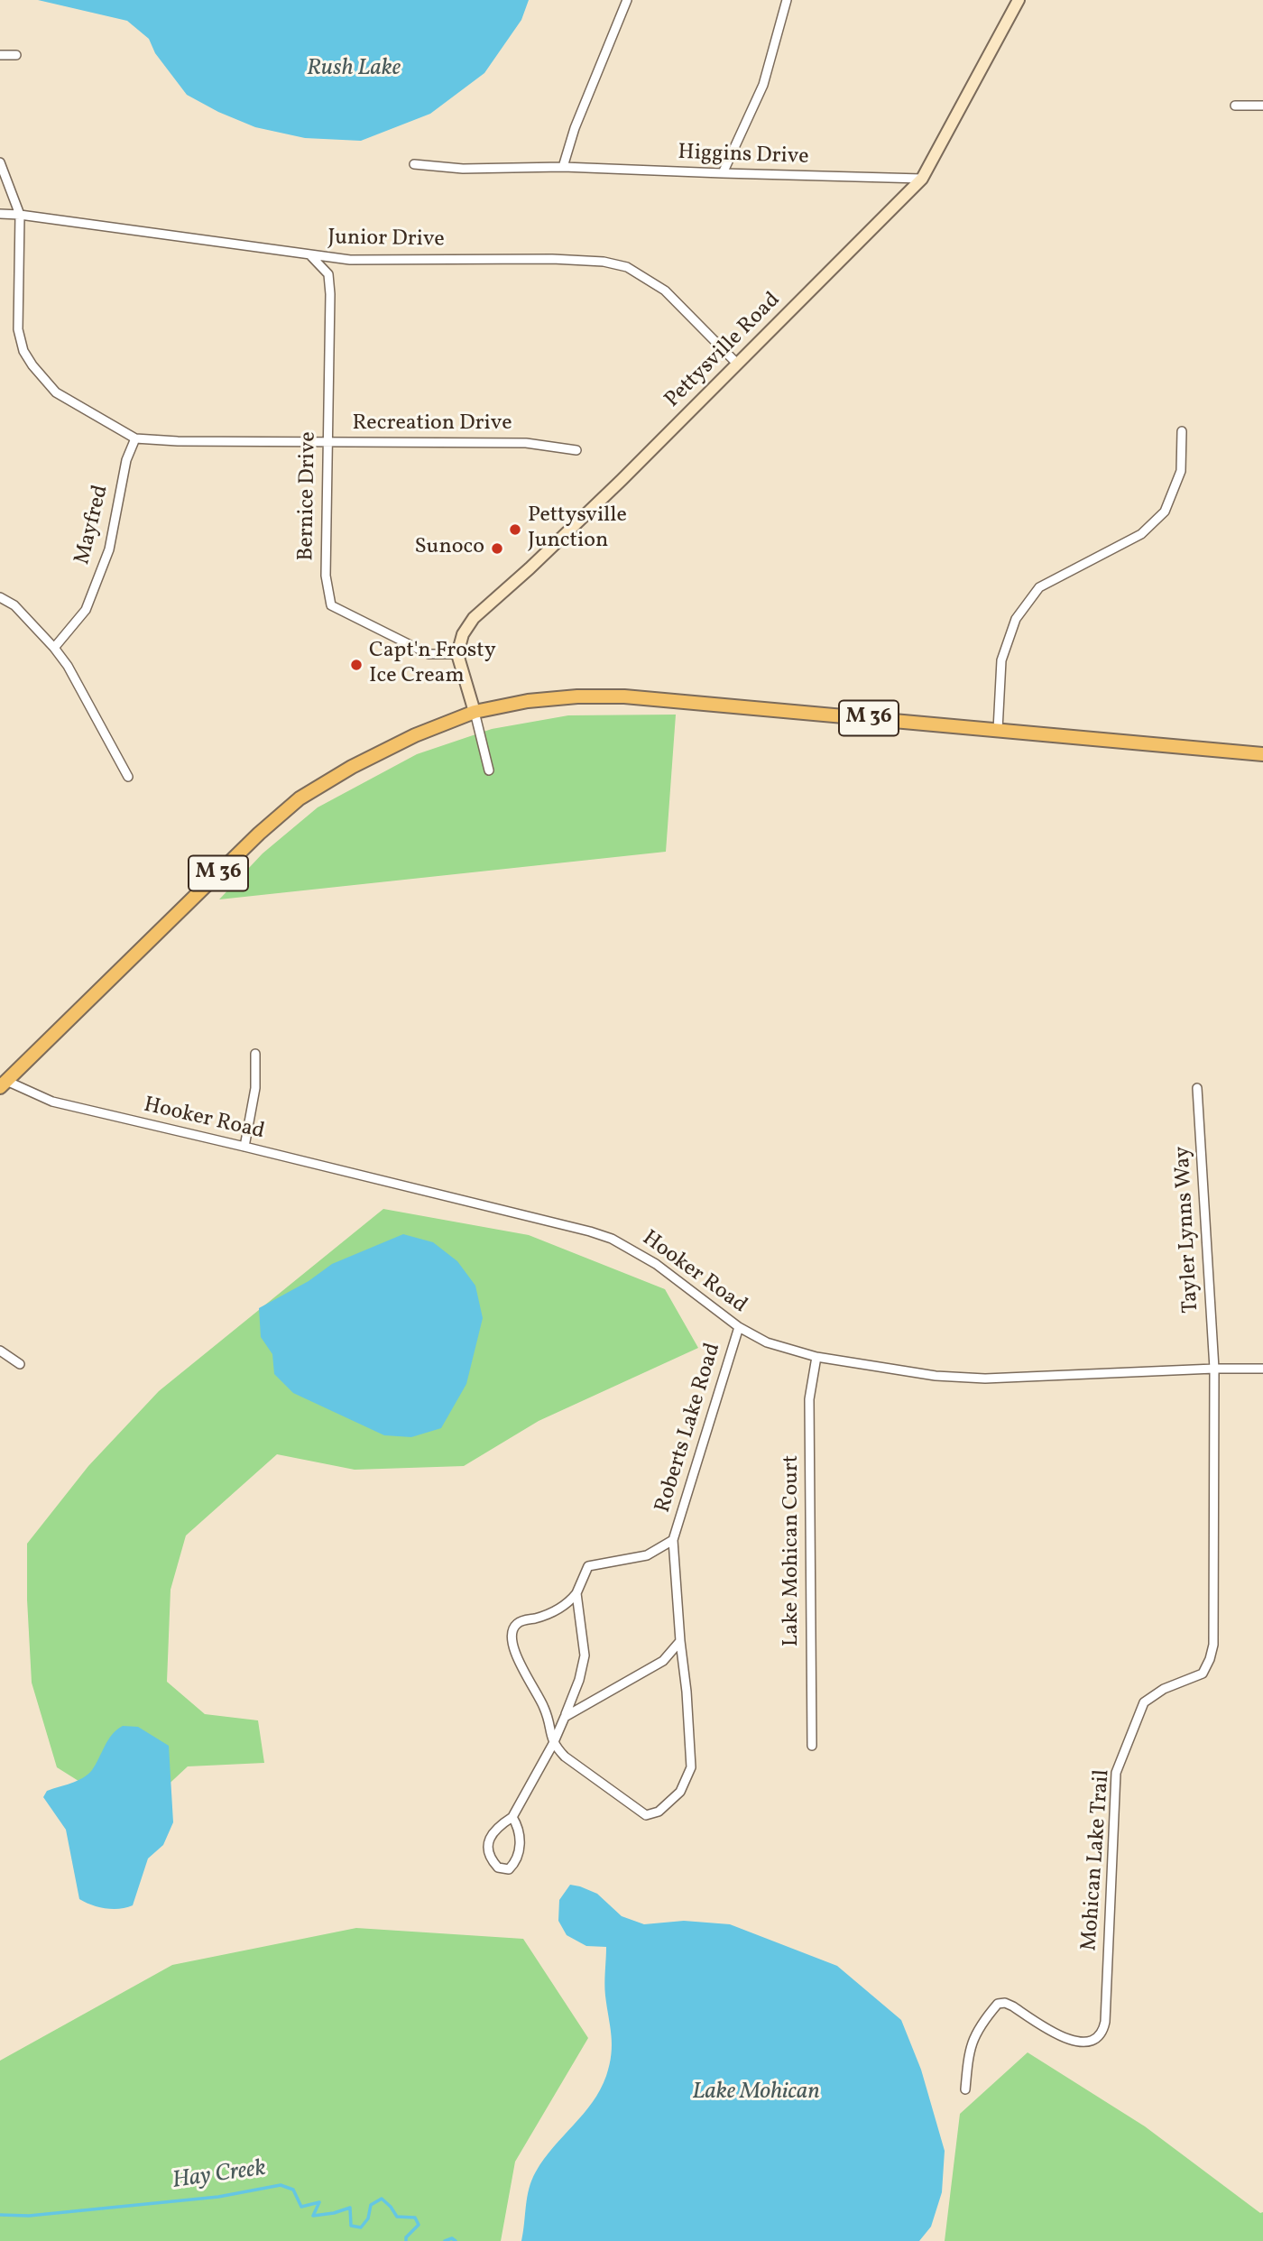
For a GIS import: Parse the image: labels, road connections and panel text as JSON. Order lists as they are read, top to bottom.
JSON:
{
  "streets": {
    "main road": ["Pettysville Road", "M 36"],
    "street": [
      "Higgins Drive",
      "Junior Drive",
      "Recreation Drive",
      "Bernice Drive",
      "Mayfred",
      "Hooker Road",
      "Tayler Lynns Way",
      "Roberts Lake Road",
      "Lake Mohican Court",
      "Mohican Lake Trail"
    ]
  },
  "crossings": [
    ["Higgins Drive", "Pettysville Road"],
    ["Junior Drive", "Pettysville Road"],
    ["Junior Drive", "Bernice Drive"],
    ["Pettysville Road", "Bernice Drive"],
    ["Recreation Drive", "Bernice Drive"],
    ["Recreation Drive", "Mayfred"],
    ["M 36", "Hooker Road"],
    ["Hooker Road", "Tayler Lynns Way"],
    ["Hooker Road", "Roberts Lake Road"],
    ["Hooker Road", "Lake Mohican Court"],
    ["Hooker Road", "Mohican Lake Trail"],
    ["Tayler Lynns Way", "Mohican Lake Trail"]
  ],
  "water": ["Rush Lake", "Lake Mohican", "Hay Creek"],
  "places": ["Pettysville Junction", "Sunoco", "Capt'n Frosty Ice Cream"]
}
